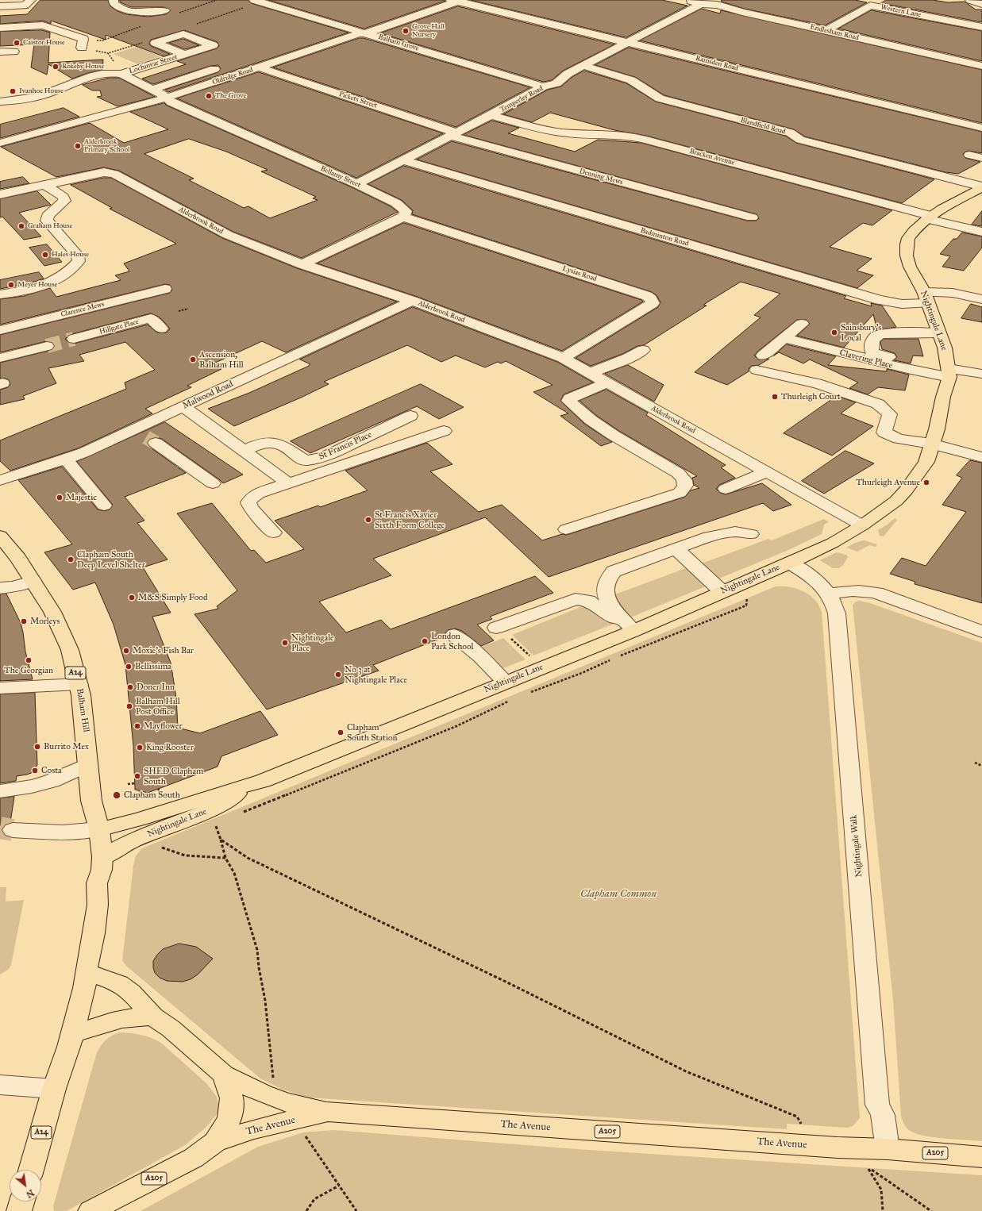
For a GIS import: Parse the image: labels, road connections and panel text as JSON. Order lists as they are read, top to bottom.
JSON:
{
  "streets": {
    "main road": [
      "Nightingale Lane",
      "A24",
      "Balham Hill",
      "The Avenue",
      "A205"
    ],
    "street": [
      "Western Lane",
      "Endlesham Road",
      "Balham Grove",
      "Ramsden Road",
      "Lochinvar Street",
      "Oldridge Road",
      "Temperley Road",
      "Pickets Street",
      "Blandfield Road",
      "Bracken Avenue",
      "Bellamy Street",
      "Denning Mews",
      "Alderbrook Road",
      "Badminton Road",
      "Lysias Road",
      "Clarence Mews",
      "Hillgate Place",
      "Clavering Place",
      "Malwood Road",
      "St Francis Place",
      "Nightingale Walk"
    ]
  },
  "crossings": [
    ["Western Lane", "Endlesham Road"],
    ["Endlesham Road", "Temperley Road"],
    ["Balham Grove", "Oldridge Road"],
    ["Balham Grove", "Temperley Road"],
    ["Ramsden Road", "Oldridge Road"],
    ["Ramsden Road", "Temperley Road"],
    ["Lochinvar Street", "Oldridge Road"],
    ["Lochinvar Street", "Bellamy Street"],
    ["Oldridge Road", "Pickets Street"],
    ["Oldridge Road", "Bellamy Street"],
    ["Temperley Road", "Pickets Street"],
    ["Temperley Road", "Blandfield Road"],
    ["Temperley Road", "Bracken Avenue"],
    ["Temperley Road", "Bellamy Street"],
    ["Temperley Road", "Denning Mews"],
    ["Temperley Road", "Badminton Road"],
    ["Pickets Street", "Denning Mews"],
    ["Blandfield Road", "Nightingale Lane"],
    ["Bracken Avenue", "Nightingale Lane"],
    ["Bellamy Street", "Lysias Road"],
    ["Alderbrook Road", "Lysias Road"],
    ["Alderbrook Road", "Nightingale Lane"],
    ["Alderbrook Road", "Malwood Road"],
    ["Badminton Road", "Nightingale Lane"],
    ["Nightingale Lane", "Clavering Place"],
    ["Nightingale Lane", "A24"],
    ["Nightingale Lane", "Balham Hill"],
    ["Nightingale Lane", "Nightingale Walk"],
    ["A24", "Balham Hill"],
    ["A24", "A205"],
    ["Nightingale Walk", "The Avenue"],
    ["The Avenue", "A205"]
  ],
  "parks": ["Clapham Common"],
  "places": [
    "Grove Hall Nursery",
    "Caistor House",
    "Rokeby House",
    "Ivanhoe House",
    "The Grove",
    "Alderbrook Primary School",
    "Graham House",
    "Hales House",
    "Meyer House",
    "Sainsbury's Local",
    "Ascension, Balham Hill",
    "Thurleigh Court",
    "Thurleigh Avenue",
    "Majestic",
    "St Francis Xavier Sixth Form College",
    "Clapham South Deep Level Shelter",
    "M&S Simply Food",
    "Morleys",
    "London Park School",
    "Nightingale Place",
    "Moxie's Fish Bar",
    "The Georgian",
    "Bellissima",
    "No 3 at Nightingale Place",
    "Doner Inn",
    "Balham Hill Post Office",
    "Mayflower",
    "Clapham South Station",
    "Burrito Mex",
    "King Rooster",
    "Costa",
    "SHED Clapham South",
    "Clapham South"
  ],
  "north": "bottom right"
}
